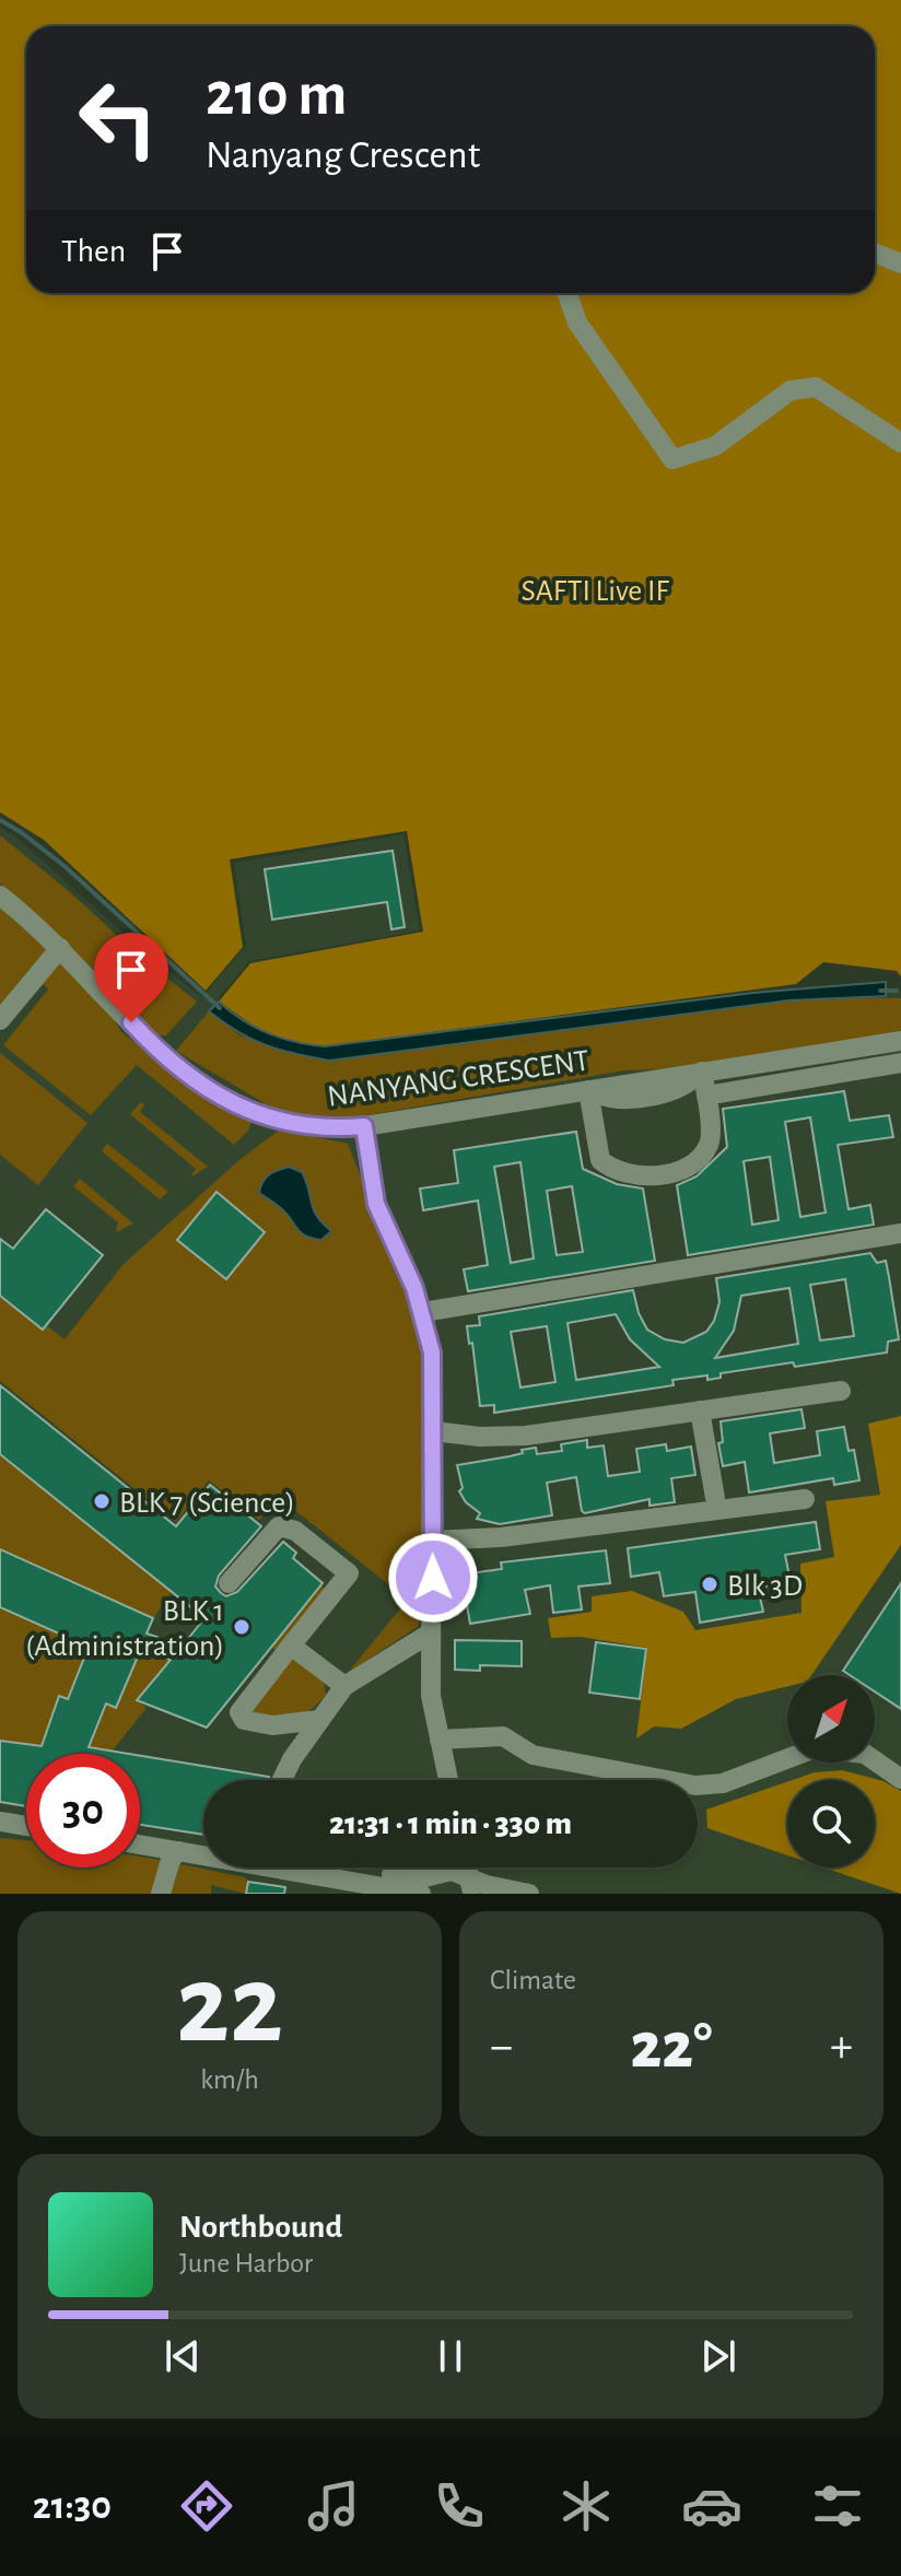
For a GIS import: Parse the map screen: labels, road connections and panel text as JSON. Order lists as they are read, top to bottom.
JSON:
{
  "streets": {
    "street": ["NANYANG CRESCENT"]
  },
  "parks": ["SAFTI Live IF"],
  "places": ["BLK 7 (Science)", "Blk 3D", "BLK 1 (Administration)"],
  "north": "top right",
  "page": {
    "turn": ["210 m", "Nanyang Crescent"],
    "then": "Then",
    "limit": "30",
    "trip": "21:31 · 1 min · 330 m",
    "tile": [
      ["22", "km/h"],
      "Climate"
    ],
    "heat": ["−", "22°", "+"],
    "song": ["Northbound", "June Harbor"],
    "tabs": "21:30"
  }
}
